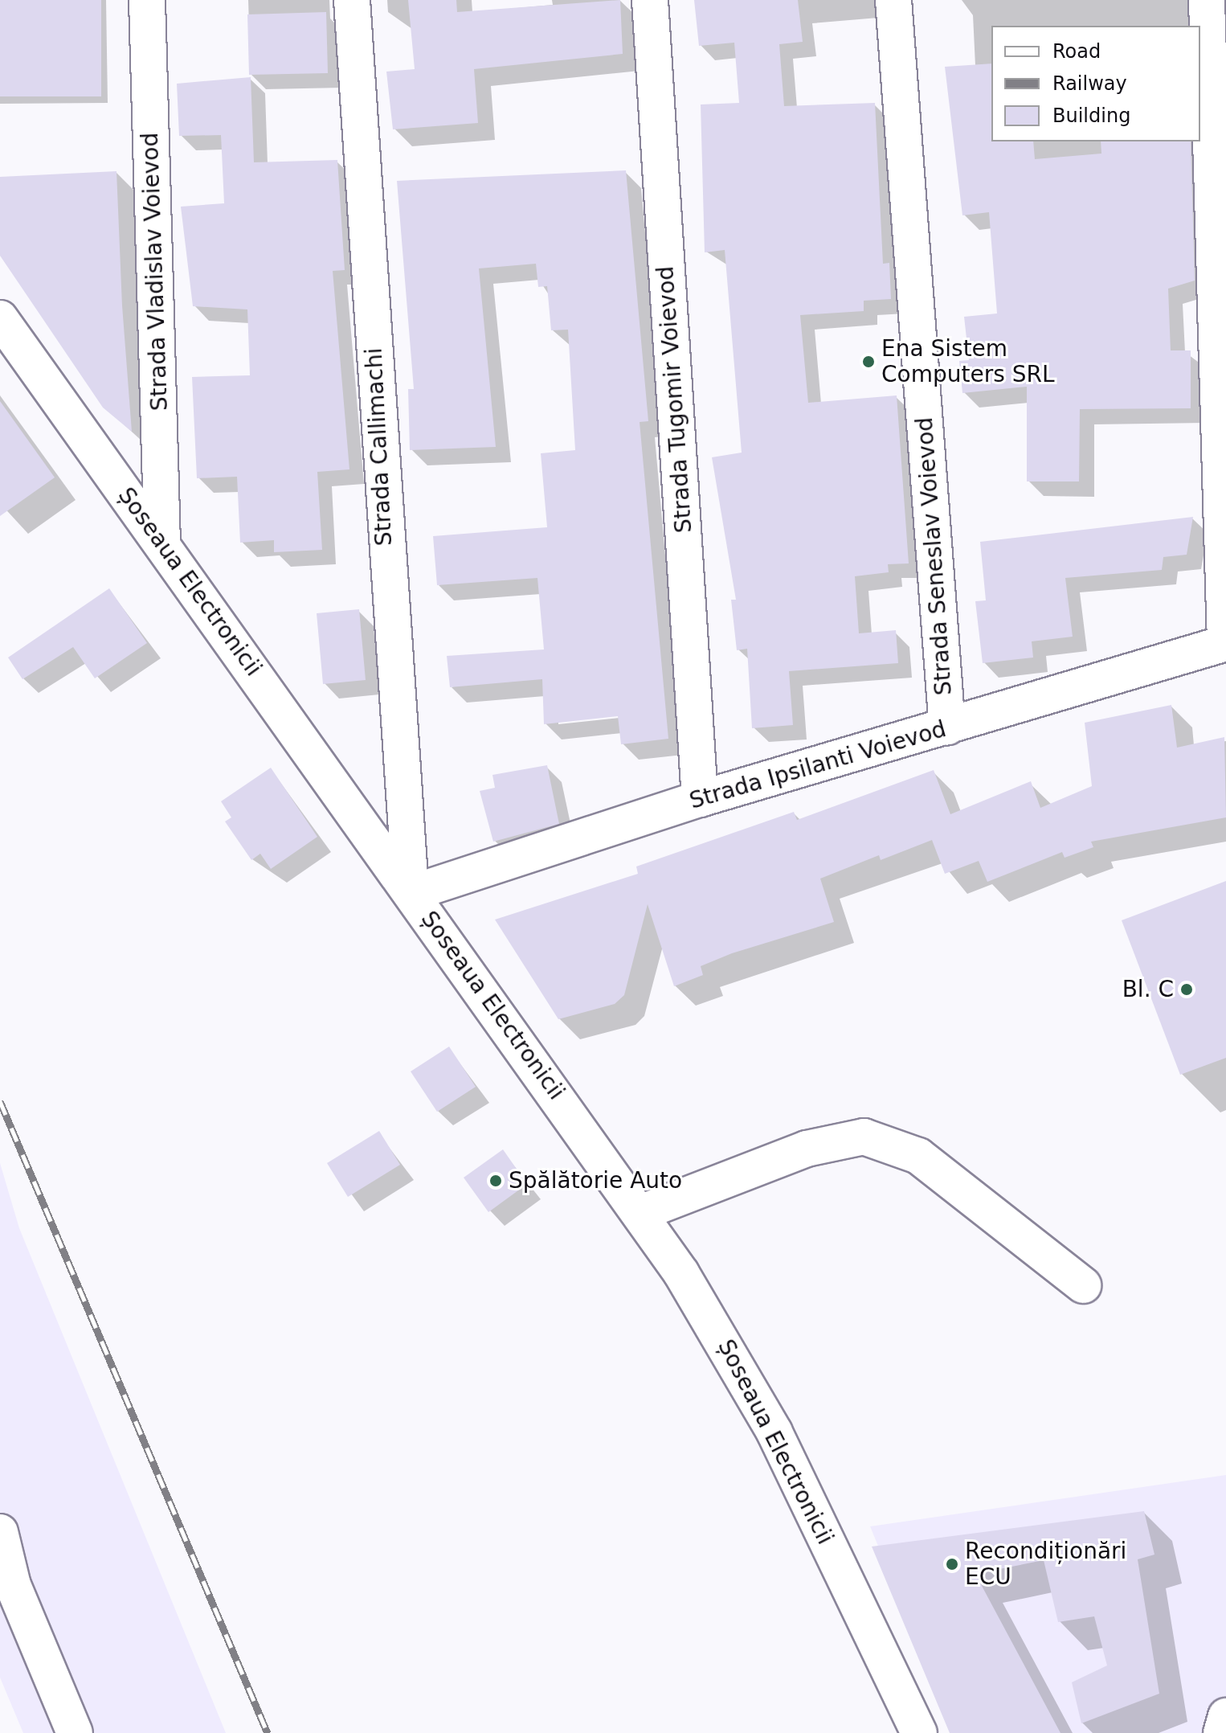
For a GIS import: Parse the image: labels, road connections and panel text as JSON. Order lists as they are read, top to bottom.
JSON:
{
  "streets": {
    "street": [
      "Strada Vladislav Voievod",
      "Strada Tugomir Voievod",
      "Strada Callimachi",
      "Strada Seneslav Voievod",
      "Șoseaua Electronicii",
      "Strada Ipsilanti Voievod"
    ]
  },
  "crossings": [
    ["Strada Vladislav Voievod", "Șoseaua Electronicii"],
    ["Strada Tugomir Voievod", "Strada Ipsilanti Voievod"],
    ["Strada Callimachi", "Șoseaua Electronicii"],
    ["Strada Callimachi", "Strada Ipsilanti Voievod"],
    ["Strada Seneslav Voievod", "Strada Ipsilanti Voievod"],
    ["Șoseaua Electronicii", "Strada Ipsilanti Voievod"]
  ],
  "places": [
    "Ena Sistem Computers SRL",
    "Bl. C",
    "Spălătorie Auto",
    "Recondiționări ECU"
  ],
  "legend": ["Road", "Railway", "Building"]
}
